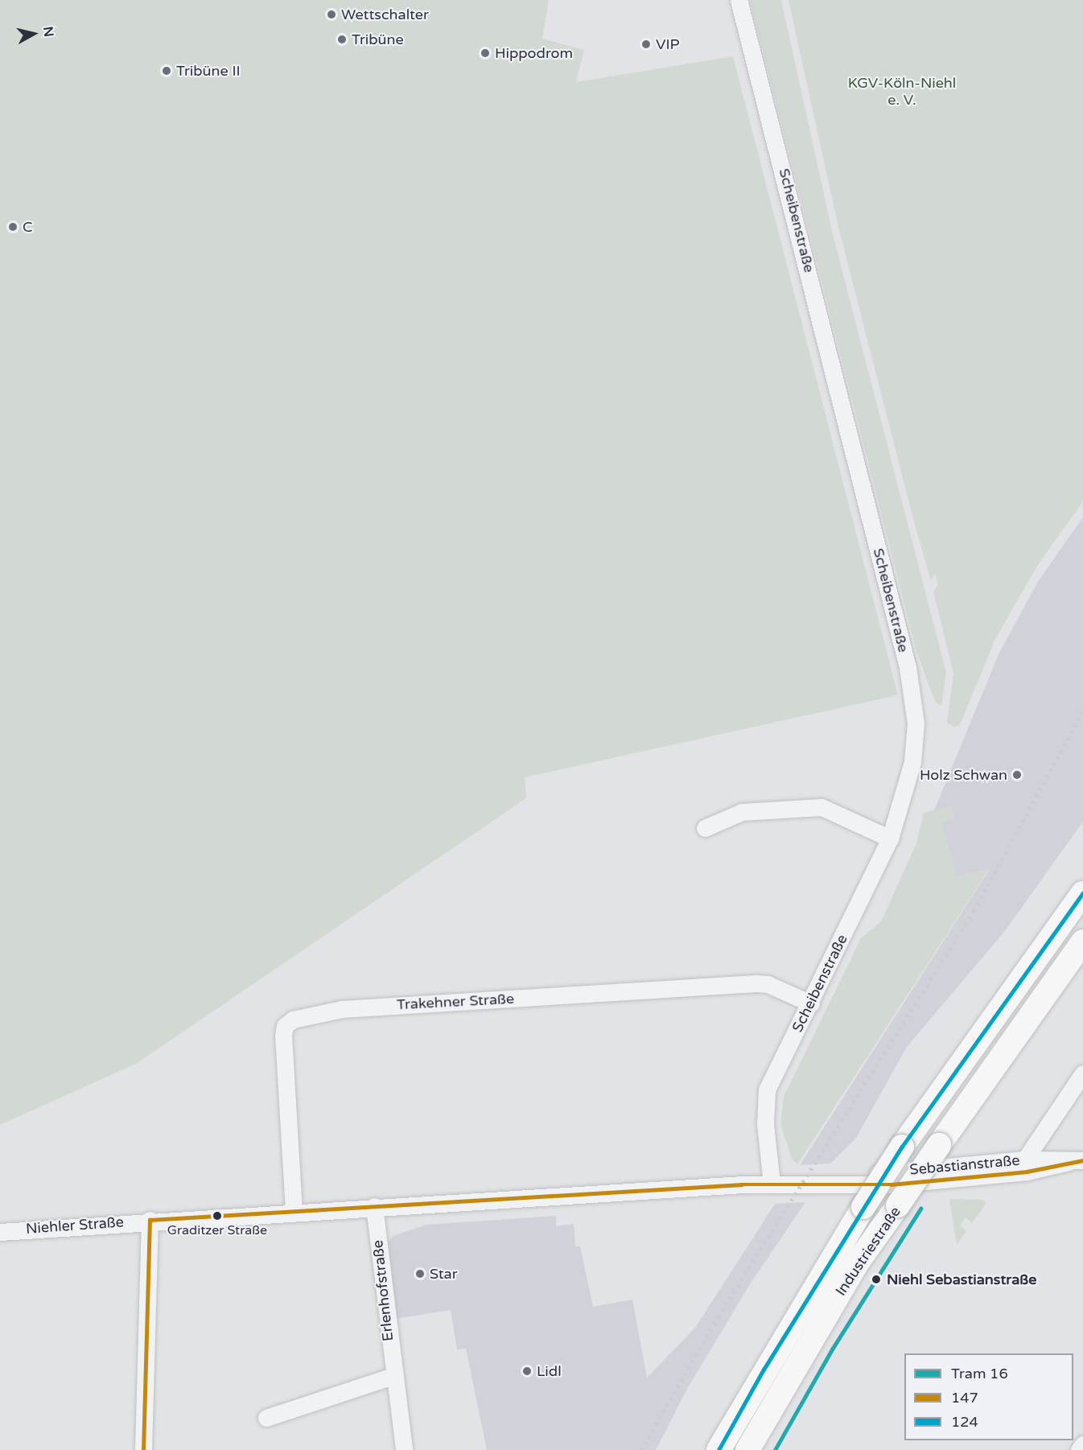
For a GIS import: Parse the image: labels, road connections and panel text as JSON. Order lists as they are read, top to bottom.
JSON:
{
  "streets": {
    "highway": ["Industriestraße"],
    "street": [
      "Scheibenstraße",
      "Trakehner Straße",
      "Sebastianstraße",
      "Niehler Straße",
      "Erlenhofstraße"
    ]
  },
  "crossings": [
    ["Scheibenstraße", "Trakehner Straße"],
    ["Scheibenstraße", "Sebastianstraße"],
    ["Trakehner Straße", "Sebastianstraße"],
    ["Sebastianstraße", "Niehler Straße"],
    ["Sebastianstraße", "Erlenhofstraße"]
  ],
  "parks": ["KGV-Köln-Niehl e. V."],
  "places": [
    "Wettschalter",
    "Tribüne",
    "VIP",
    "Hippodrom",
    "Tribüne II",
    "C",
    "Holz Schwan",
    "Graditzer Straße",
    "Star",
    "Niehl Sebastianstraße",
    "Lidl"
  ],
  "lines": ["transit line 124", "transit line 147", "tram line 16"],
  "legend": ["Tram 16", "147", "124"],
  "north": "right"
}
